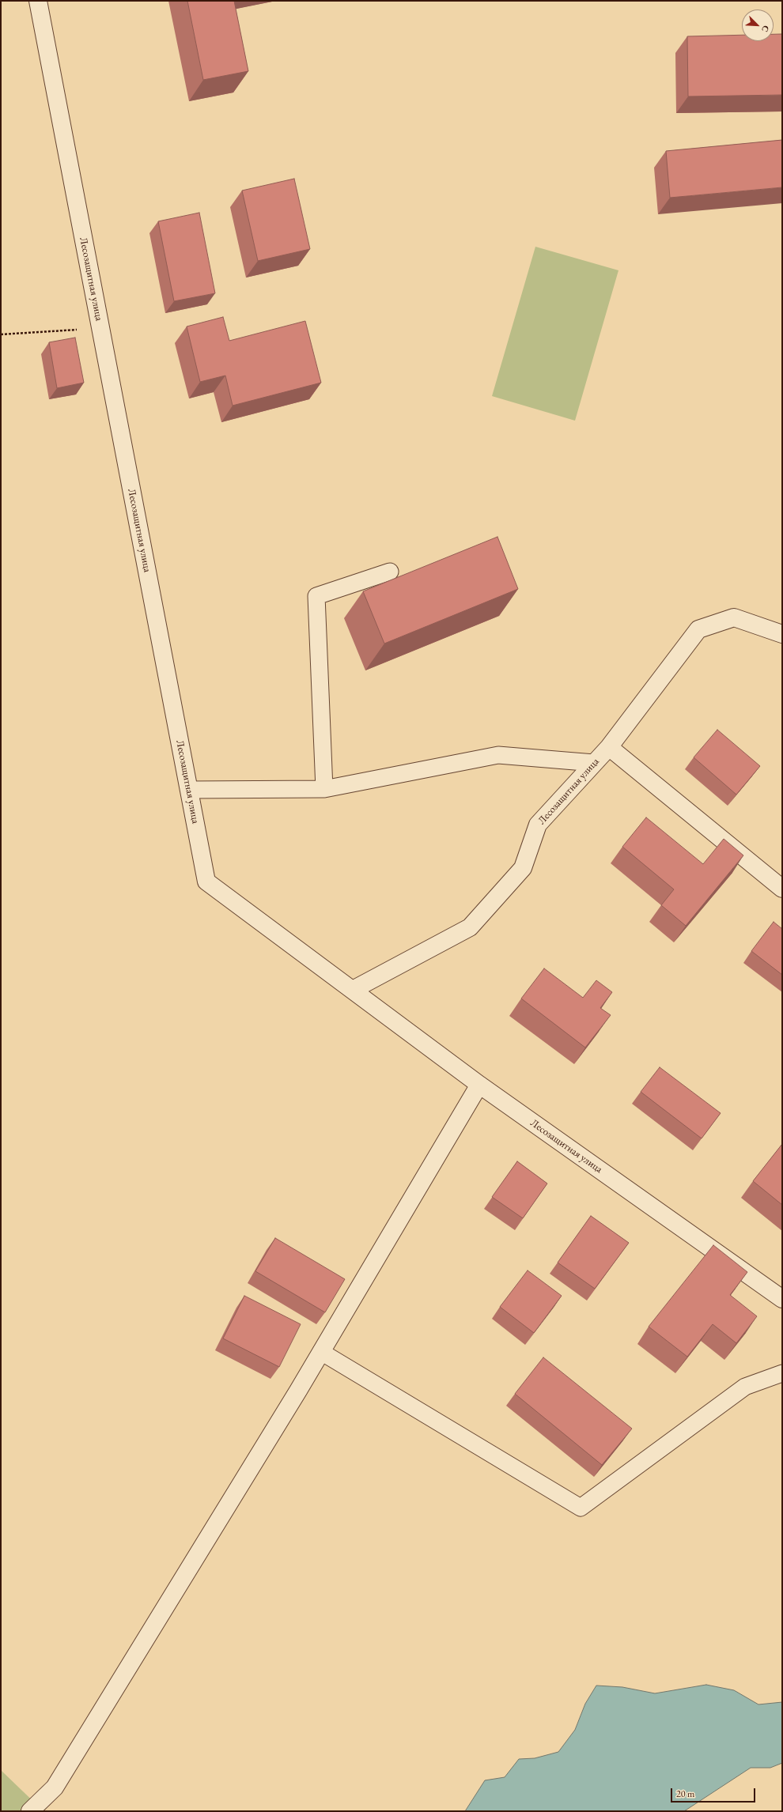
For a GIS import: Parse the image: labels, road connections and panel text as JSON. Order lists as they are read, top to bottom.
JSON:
{
  "streets": {
    "street": ["Лесозащитная улица"]
  },
  "scale_bar": "20 m",
  "north": "bottom right"
}
